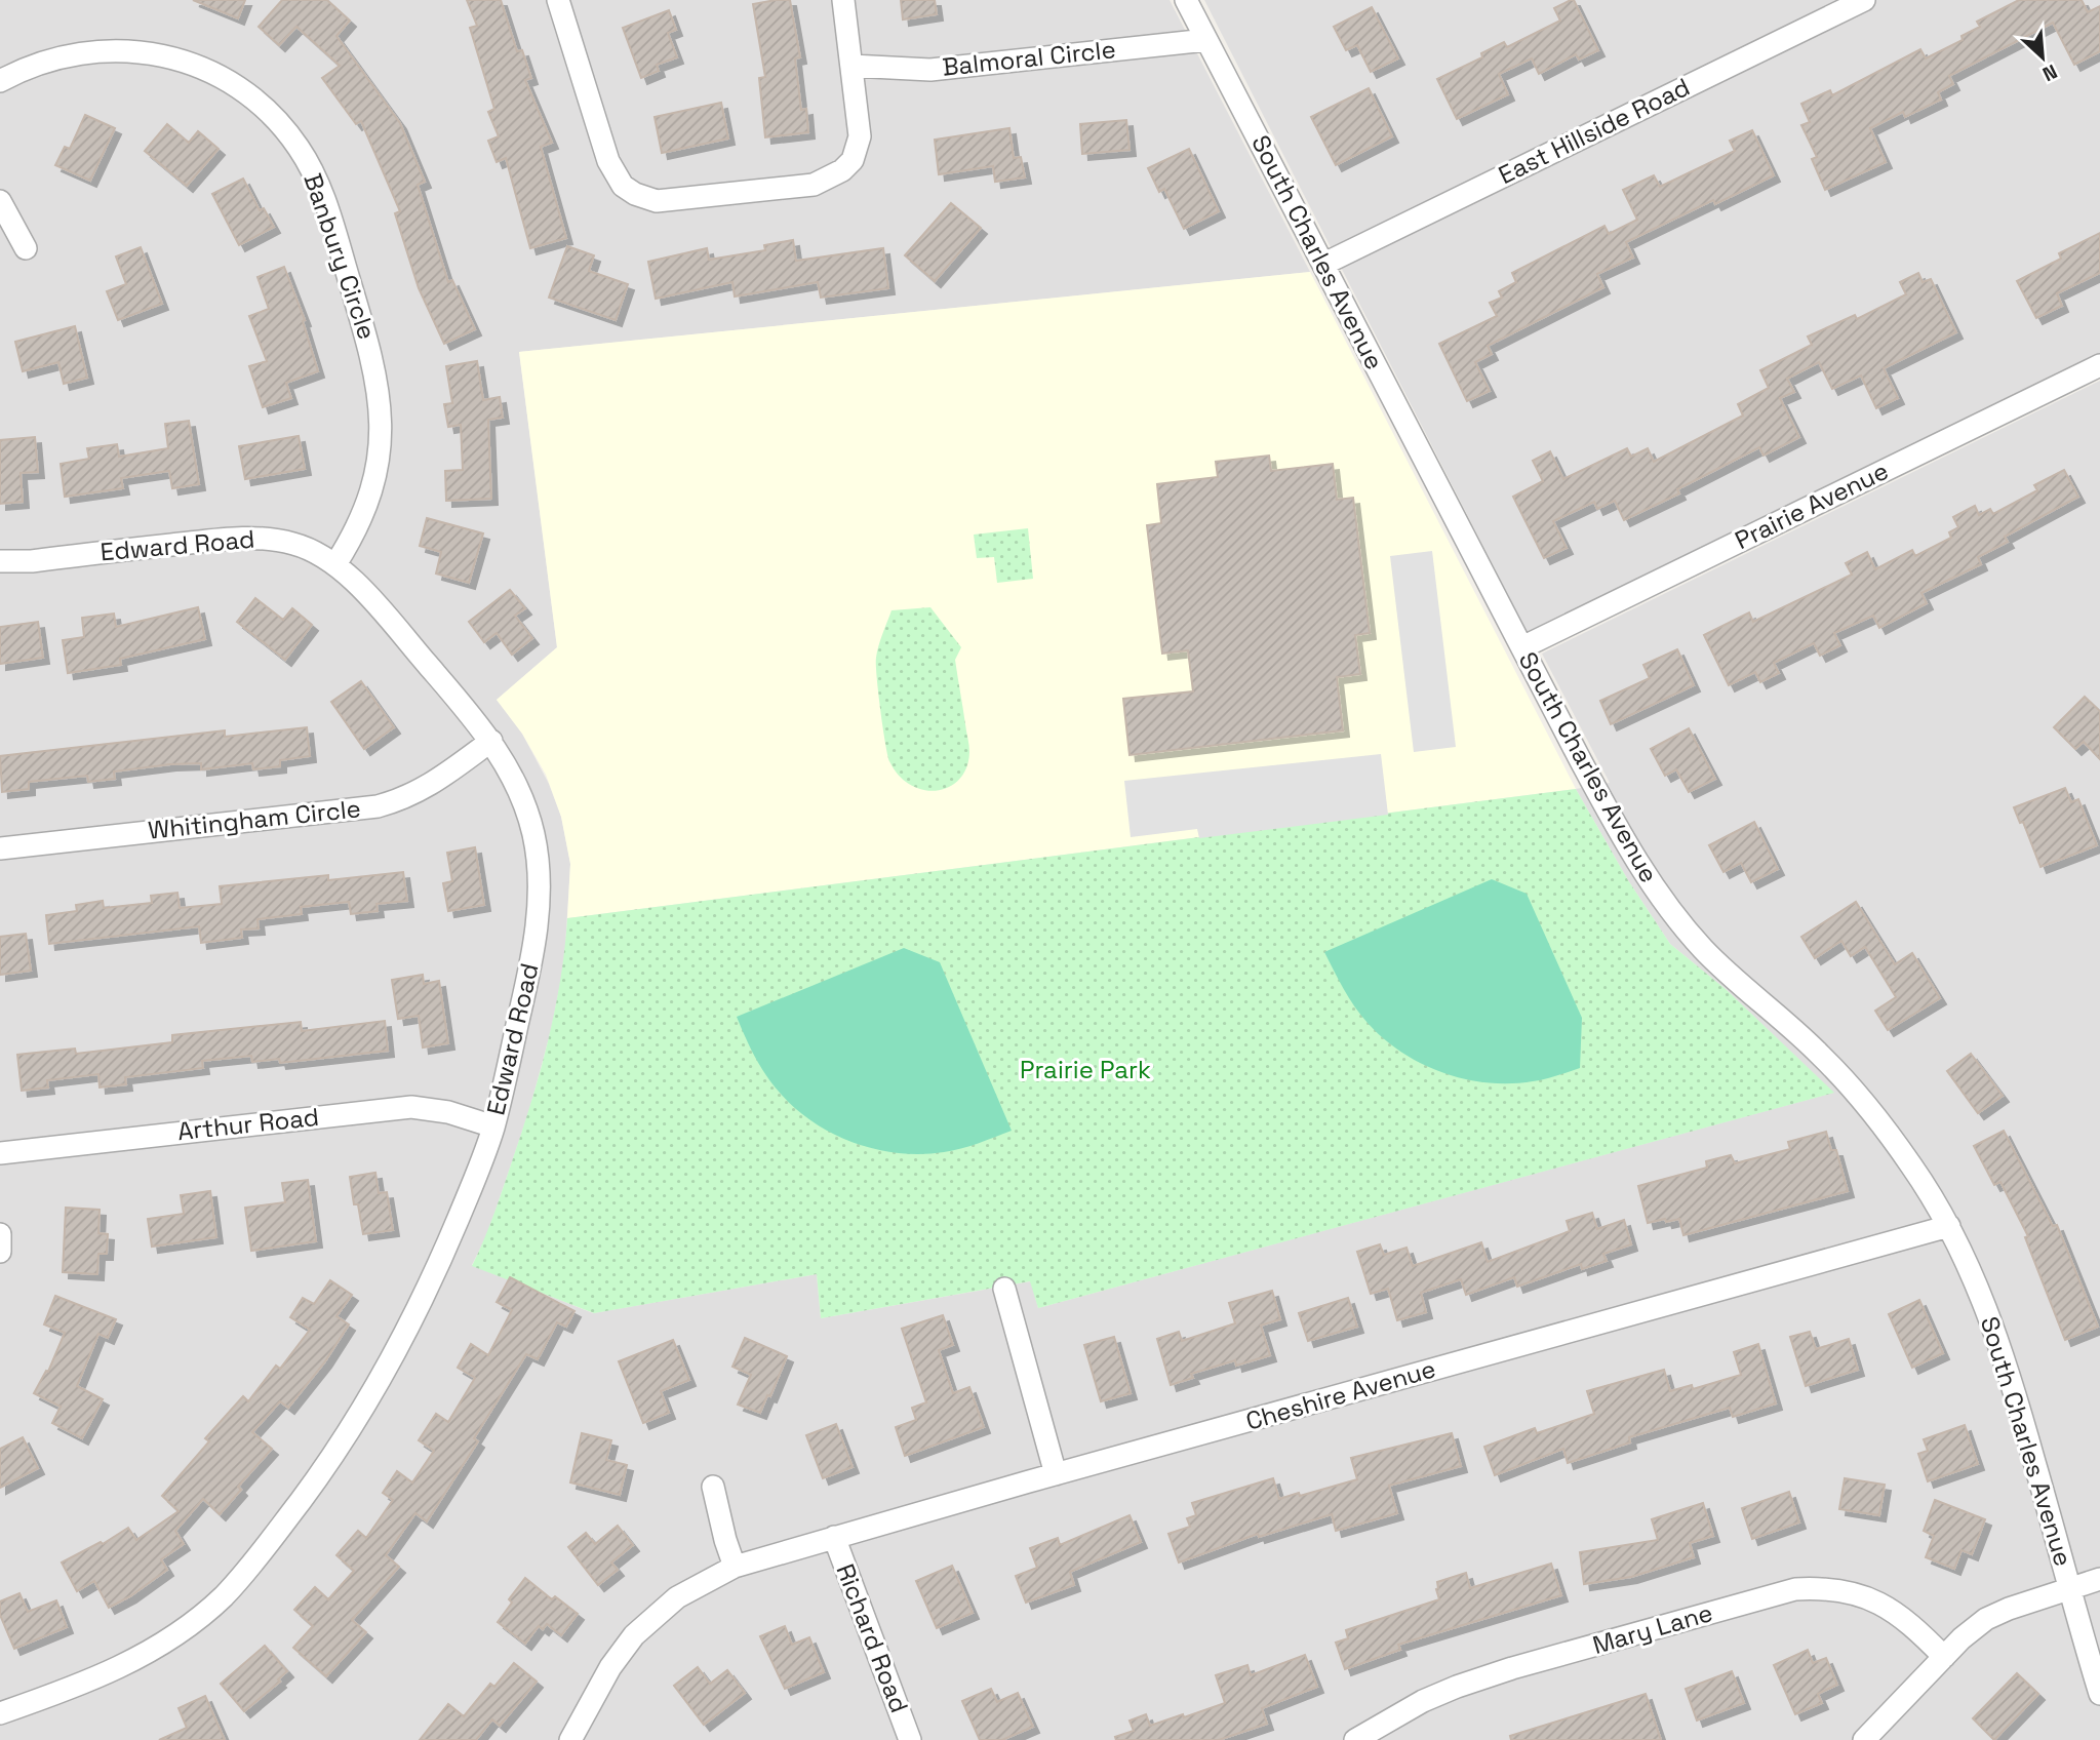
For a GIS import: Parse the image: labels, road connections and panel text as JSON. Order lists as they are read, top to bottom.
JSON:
{
  "streets": {
    "street": [
      "Balmoral Circle",
      "East Hillside Road",
      "South Charles Avenue",
      "Banbury Circle",
      "Prairie Avenue",
      "Edward Road",
      "Whitingham Circle",
      "Arthur Road",
      "Cheshire Avenue",
      "Mary Lane",
      "Richard Road"
    ]
  },
  "crossings": [
    ["Balmoral Circle", "South Charles Avenue"],
    ["East Hillside Road", "South Charles Avenue"],
    ["South Charles Avenue", "Prairie Avenue"],
    ["South Charles Avenue", "Cheshire Avenue"],
    ["Banbury Circle", "Edward Road"],
    ["Edward Road", "Whitingham Circle"],
    ["Edward Road", "Arthur Road"],
    ["Cheshire Avenue", "Richard Road"]
  ],
  "parks": ["Prairie Park"],
  "north": "bottom right"
}
